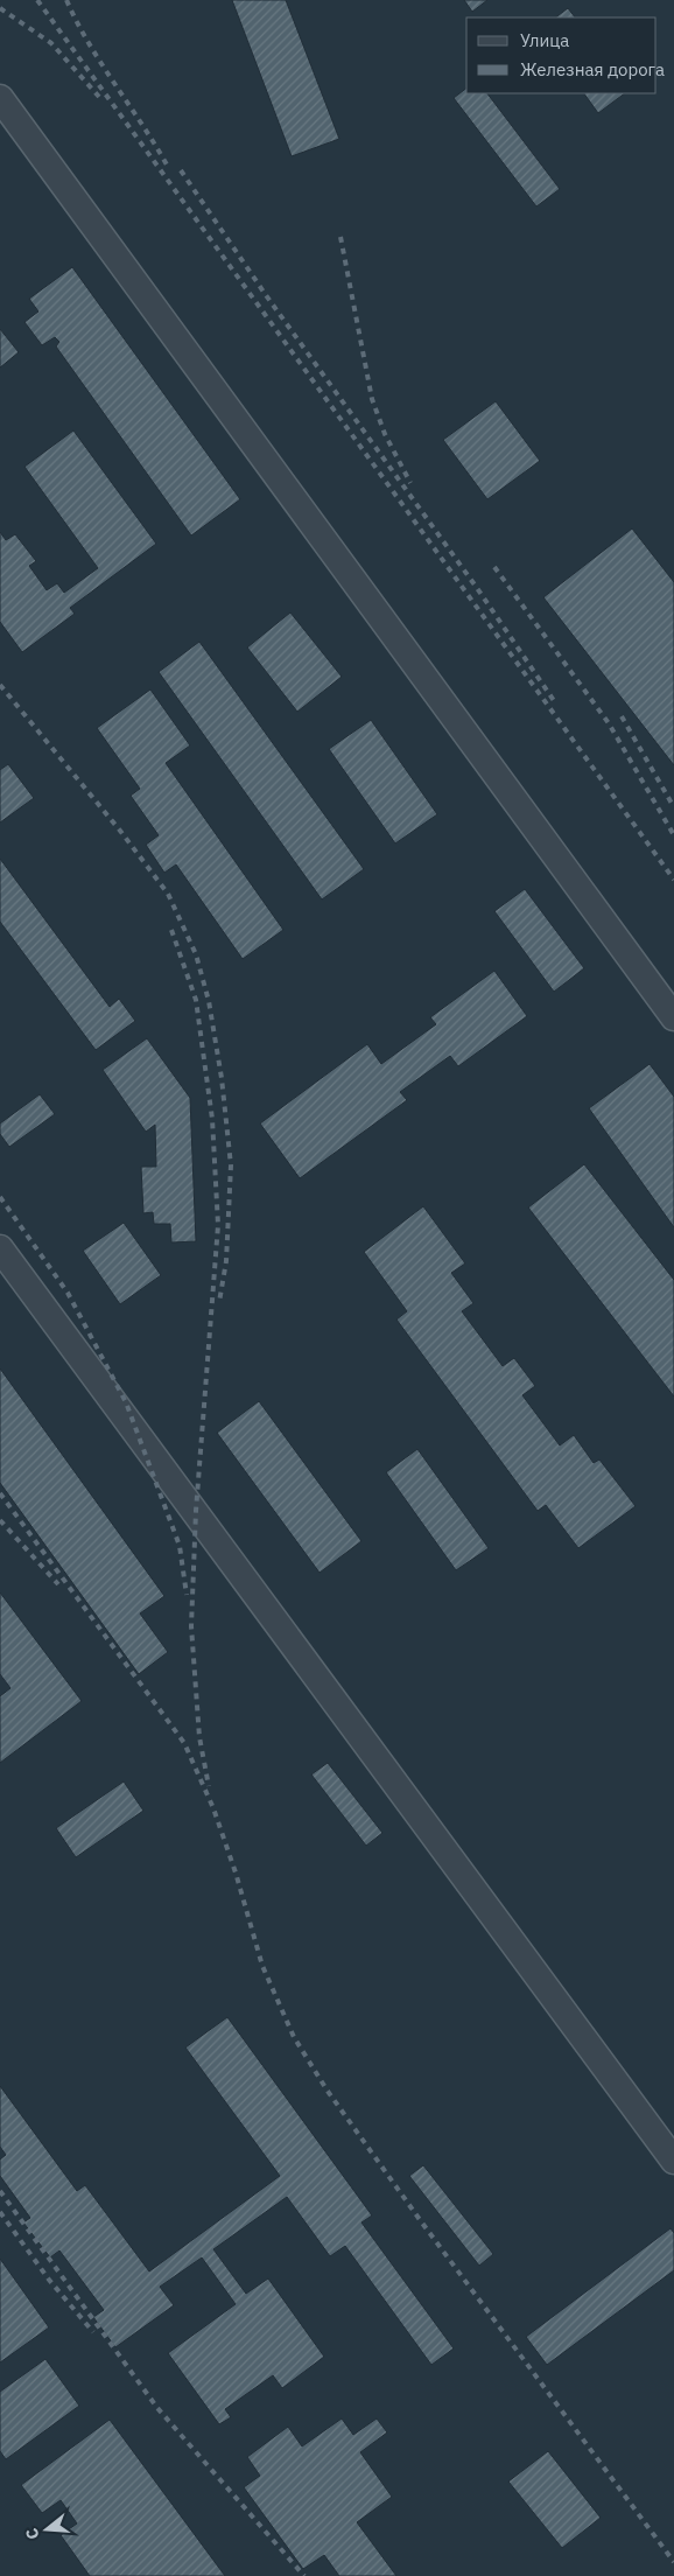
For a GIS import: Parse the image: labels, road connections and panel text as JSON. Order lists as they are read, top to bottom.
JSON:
{
  "legend": ["Улица", "Железная дорога"],
  "north": "left"
}
